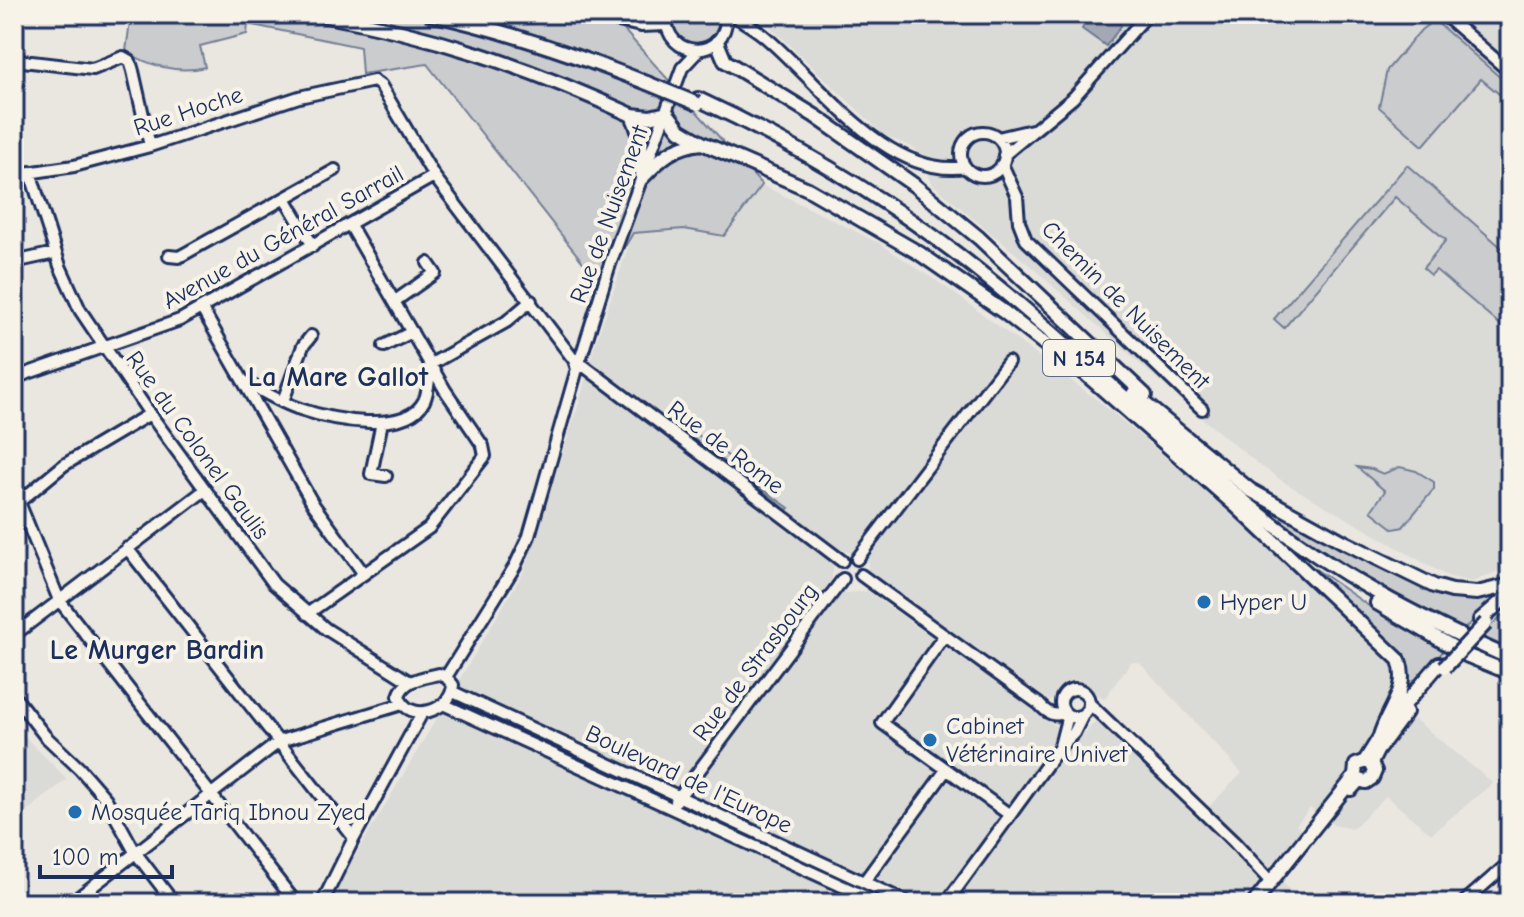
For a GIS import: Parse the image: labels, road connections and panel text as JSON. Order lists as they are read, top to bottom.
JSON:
{
  "streets": {
    "main road": ["N 154"],
    "street": [
      "Rue Hoche",
      "Rue de Nuisement",
      "Avenue du Général Sarrail",
      "Chemin de Nuisement",
      "Rue du Colonel Gaulis",
      "Rue de Rome",
      "Rue de Strasbourg",
      "Boulevard de l'Europe"
    ]
  },
  "crossings": [
    ["Rue Hoche", "Rue du Colonel Gaulis"],
    ["Rue Hoche", "Rue de Rome"],
    ["Rue de Nuisement", "Rue du Colonel Gaulis"],
    ["Rue de Nuisement", "Rue de Rome"],
    ["Rue de Nuisement", "Boulevard de l'Europe"],
    ["Avenue du Général Sarrail", "Rue du Colonel Gaulis"],
    ["Avenue du Général Sarrail", "Rue de Rome"],
    ["Rue du Colonel Gaulis", "Boulevard de l'Europe"],
    ["Rue de Rome", "Rue de Strasbourg"],
    ["Rue de Strasbourg", "Boulevard de l'Europe"]
  ],
  "districts": ["La Mare Gallot", "Le Murger Bardin"],
  "places": ["Hyper U", "Cabinet Vétérinaire Univet", "Mosquée Tariq Ibnou Zyed"],
  "scale_bar": "100 m"
}
